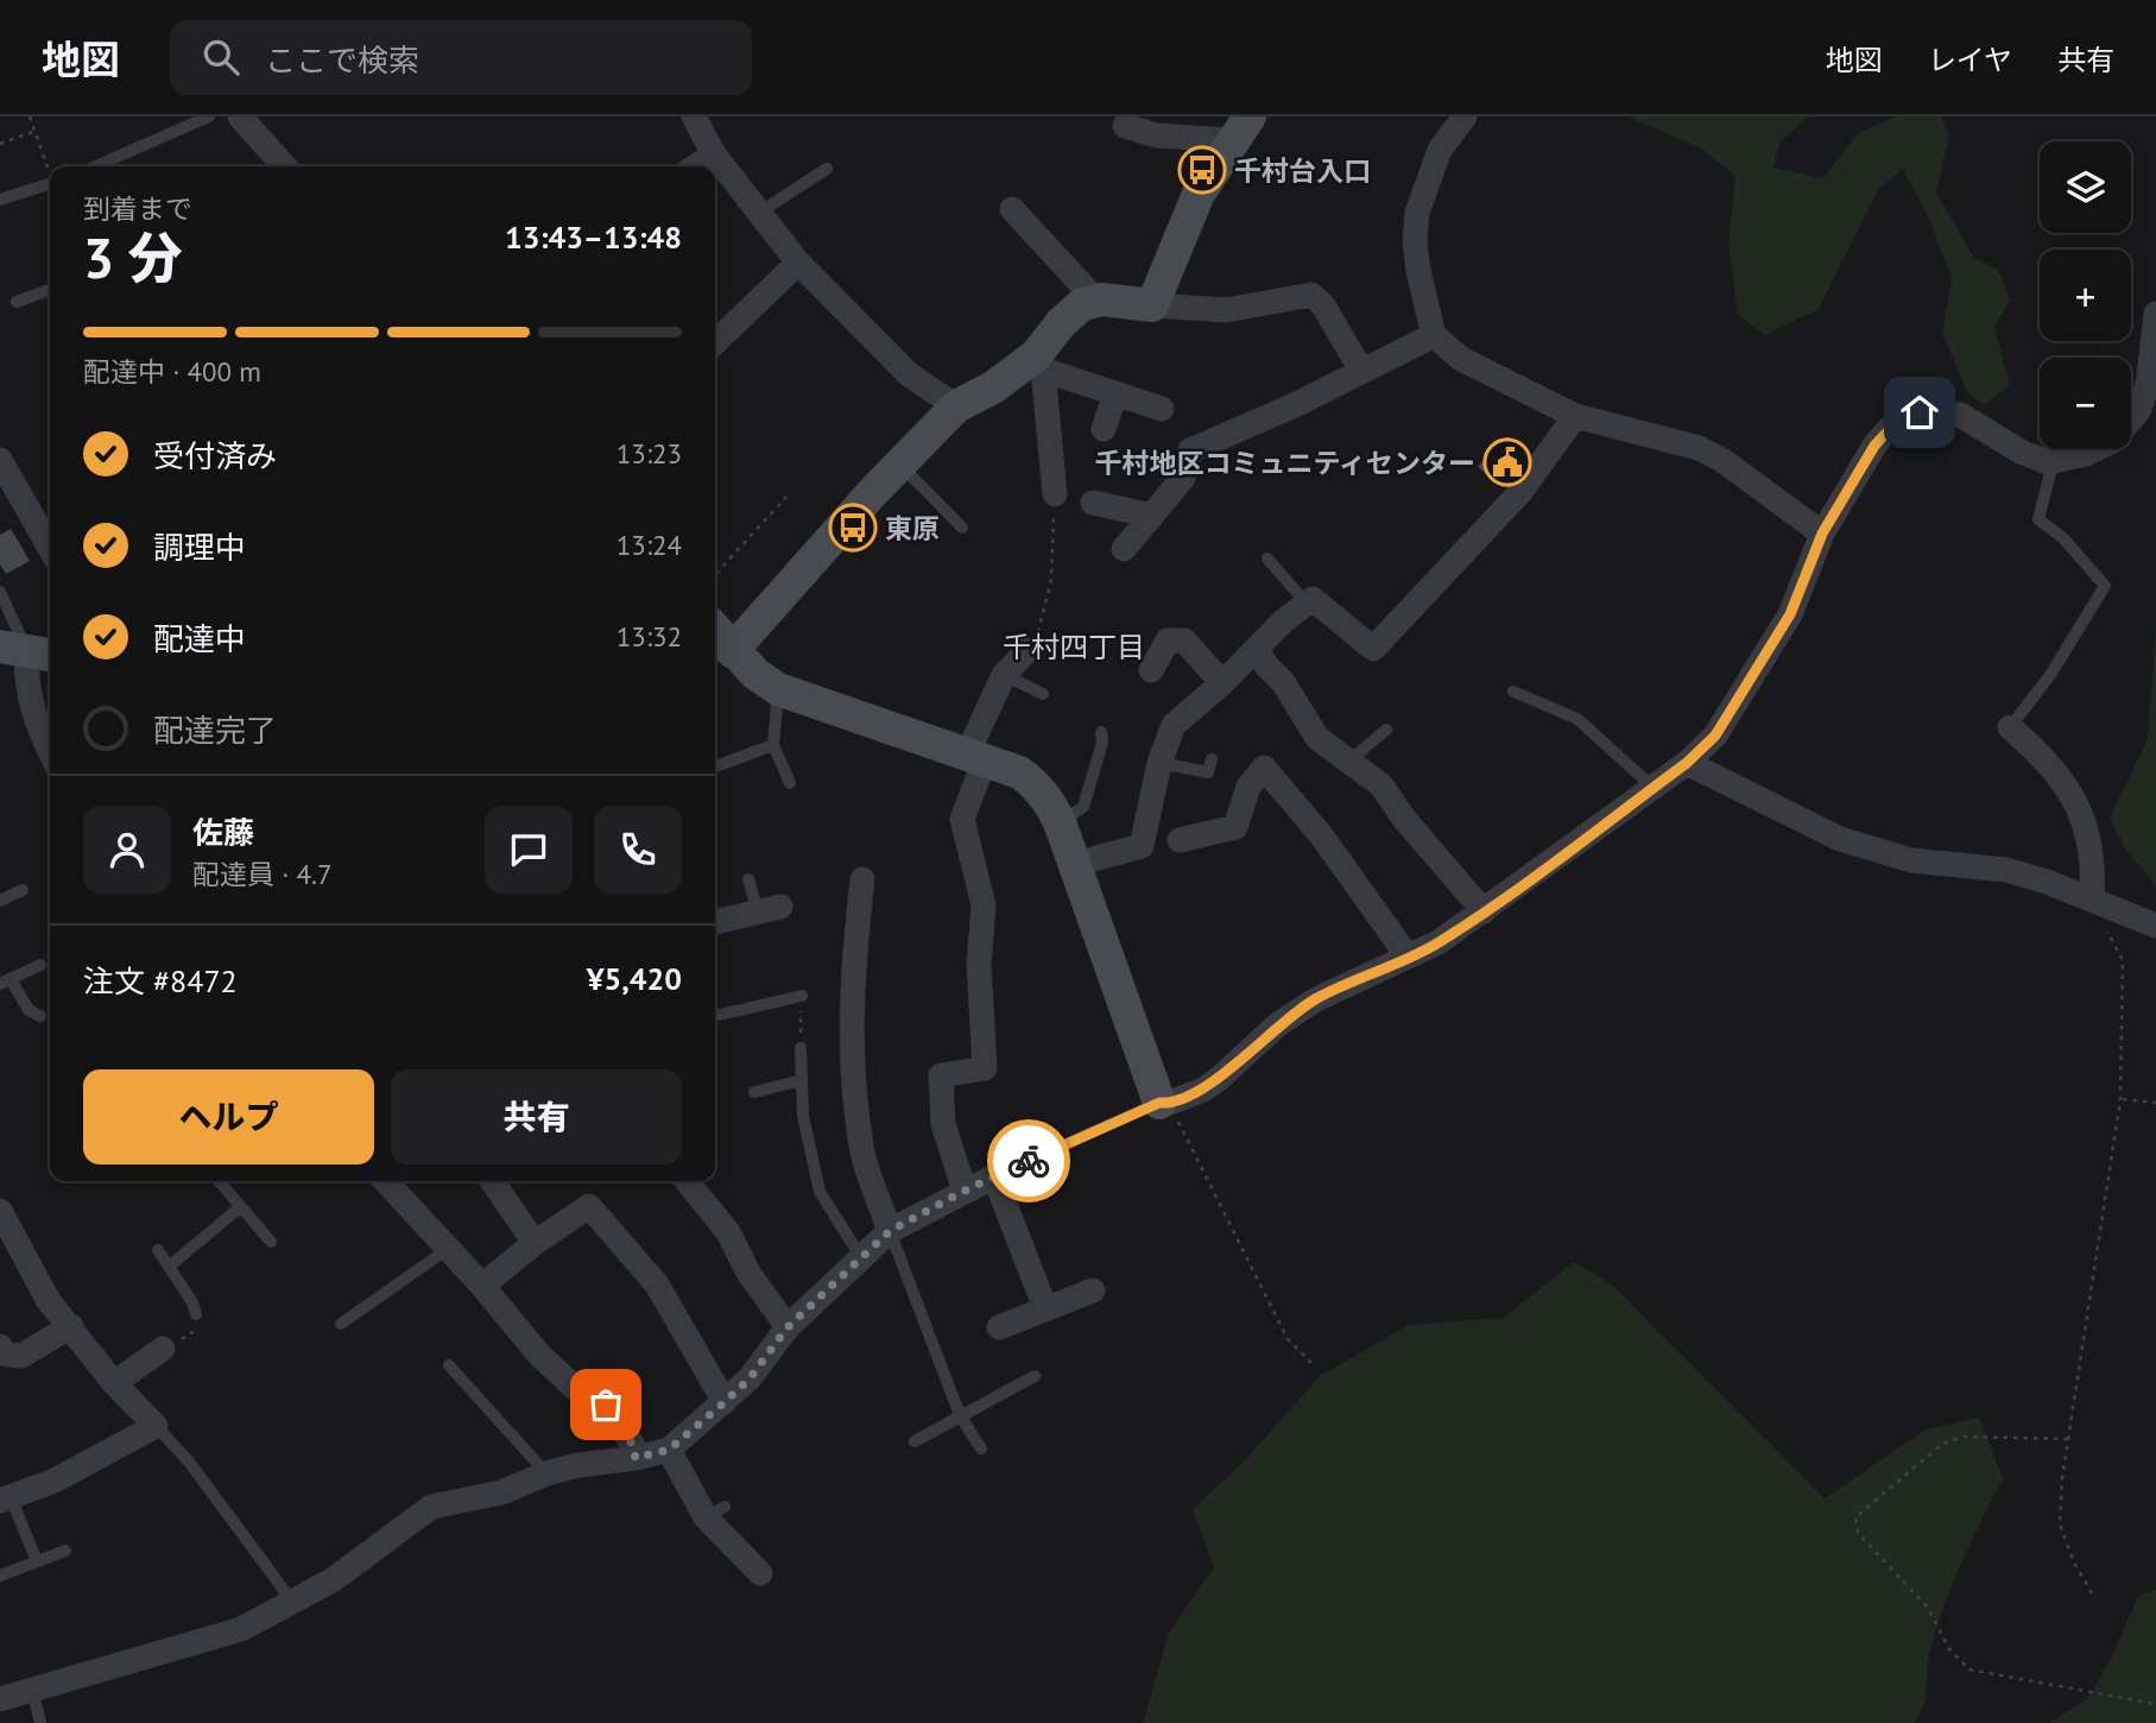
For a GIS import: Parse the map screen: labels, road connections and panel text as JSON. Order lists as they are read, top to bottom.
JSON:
{
  "districts": ["千村四丁目"],
  "places": {
    "bus stop": ["千村台入口", "東原"],
    "public building": ["千村地区コミュニティセンター"]
  },
  "page": {
    "header": "地図",
    "search": "ここで検索",
    "nav": ["地図", "レイヤ", "共有"],
    "map_buttons": ["+", "−"],
    "heading": ["3 分", "到着まで", "13:43–13:48"],
    "panel": [
      "佐藤",
      "配達員 · 4.7",
      "注文 #8472",
      "¥5,420"
    ],
    "bar": "配達中 · 400 m",
    "list": [
      ["受付済み", "13:23"],
      ["調理中", "13:24"],
      ["配達中", "13:32"],
      "配達完了"
    ],
    "buttons": ["ヘルプ", "共有"]
  }
}
